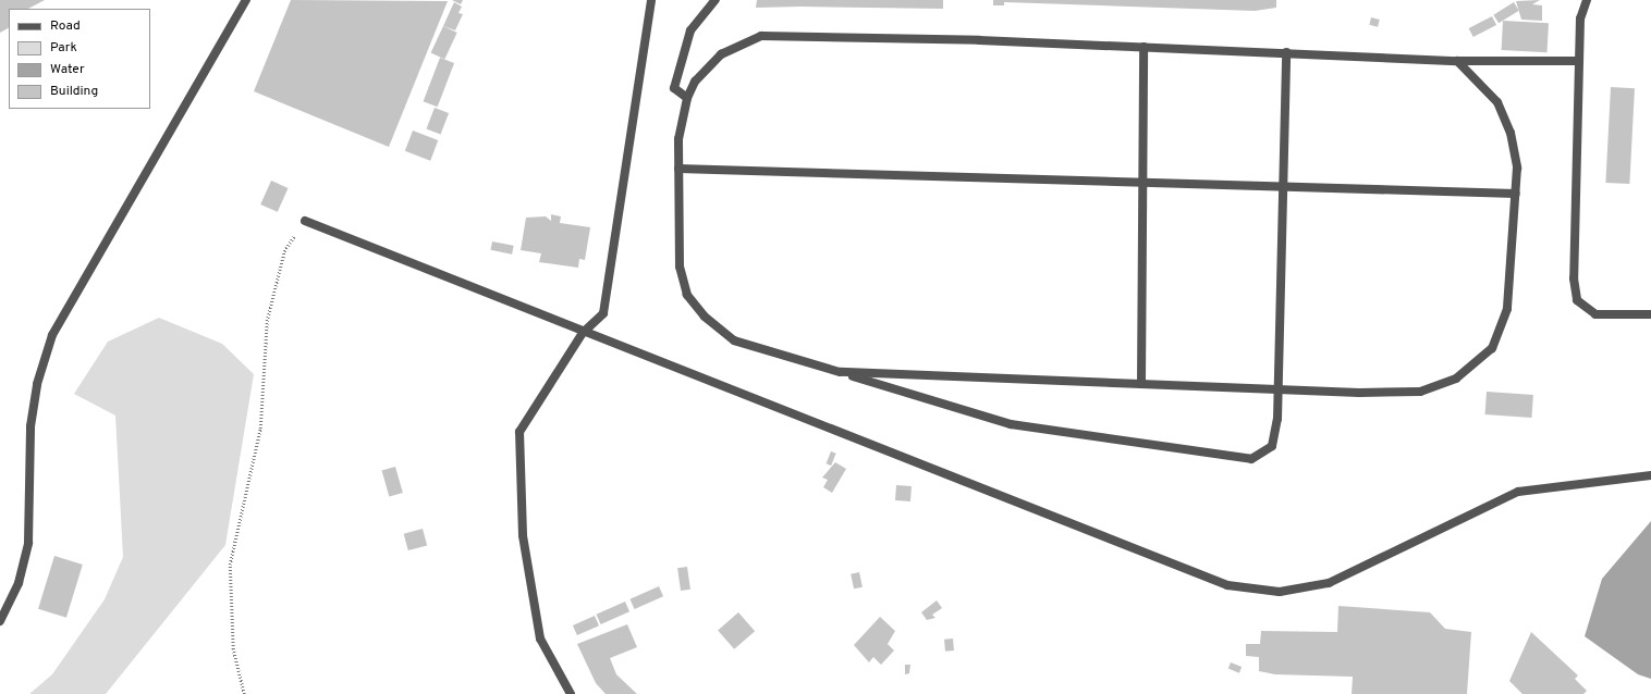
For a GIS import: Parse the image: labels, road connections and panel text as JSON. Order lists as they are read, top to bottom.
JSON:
{
  "legend": [
    "Road",
    "Park",
    "Water",
    "Building"
  ]
}
